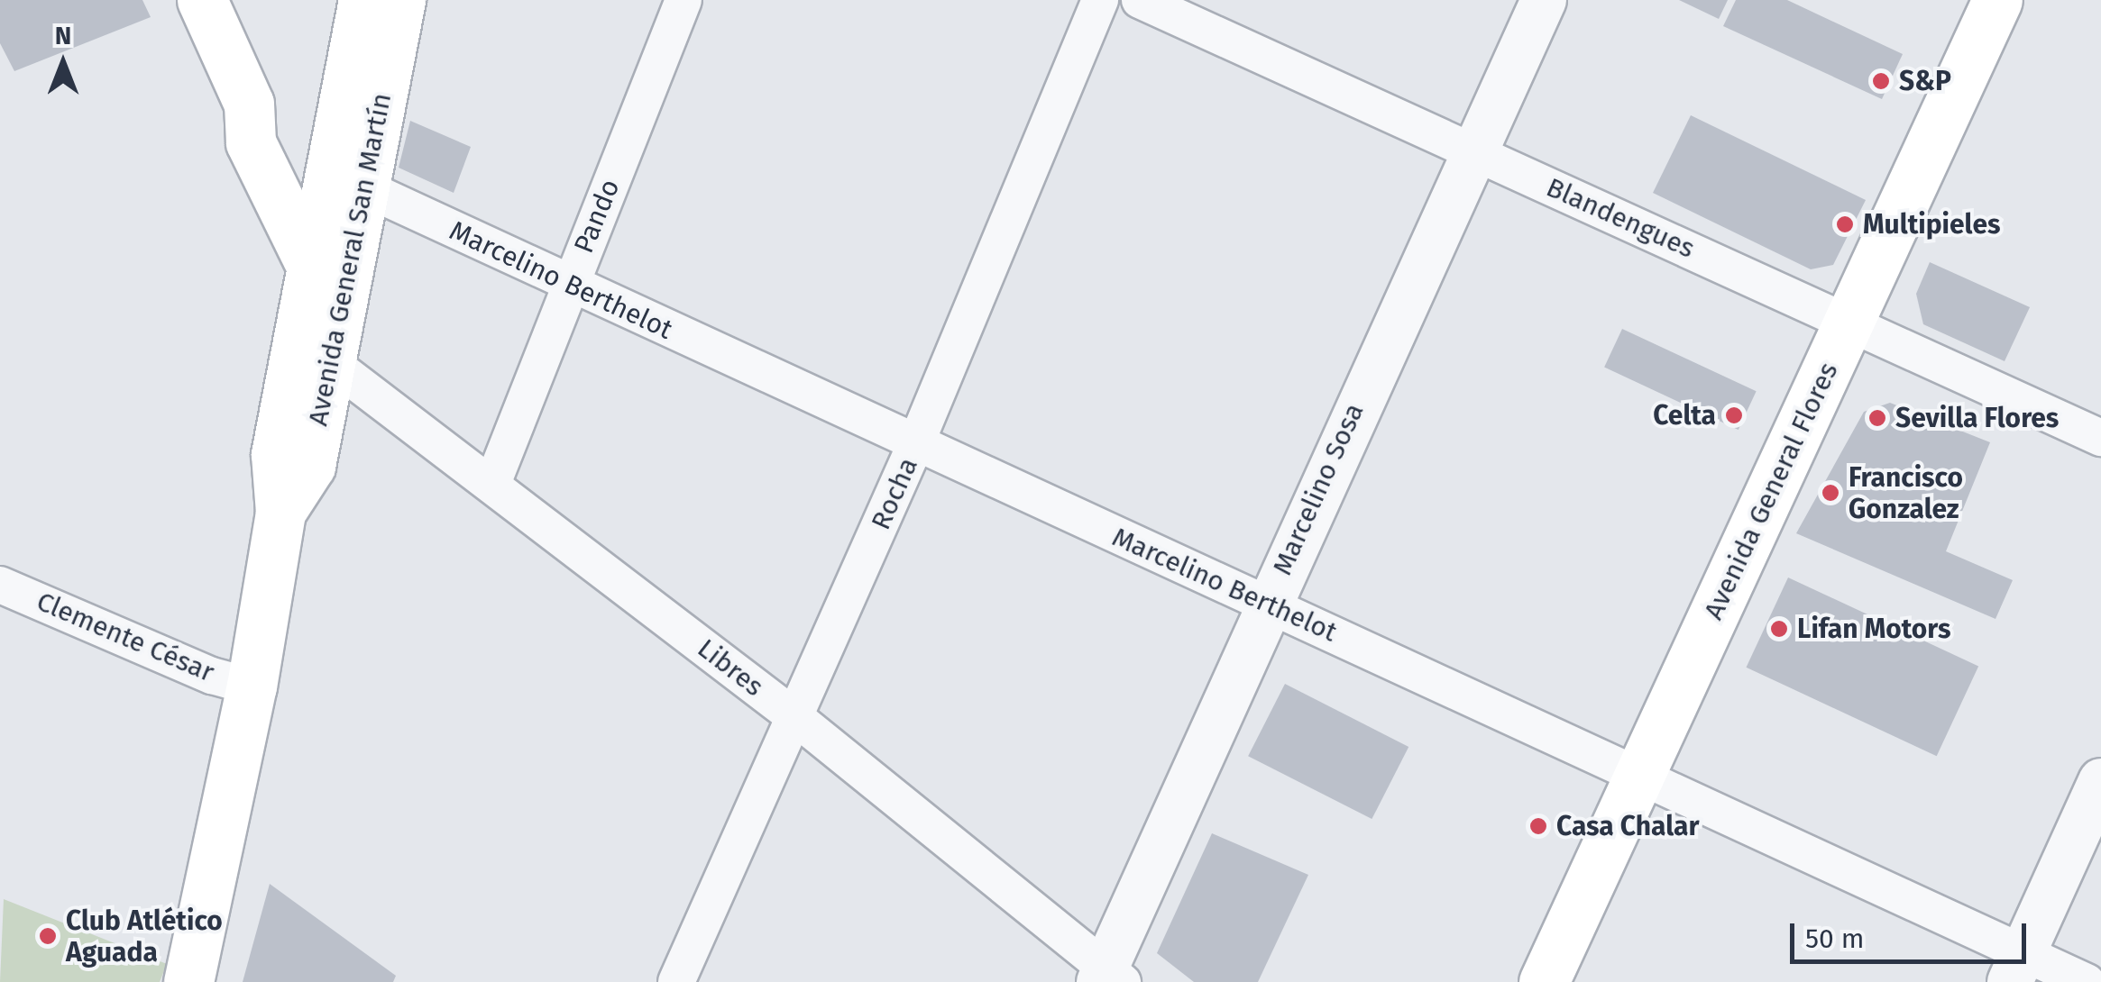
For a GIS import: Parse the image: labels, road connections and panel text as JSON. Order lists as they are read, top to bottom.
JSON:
{
  "streets": {
    "main road": ["Avenida General San Martín", "Avenida General Flores"],
    "street": [
      "Pando",
      "Blandengues",
      "Marcelino Berthelot",
      "Marcelino Sosa",
      "Rocha",
      "Clemente César",
      "Libres"
    ]
  },
  "crossings": [
    ["Pando", "Marcelino Berthelot"],
    ["Pando", "Libres"],
    ["Blandengues", "Marcelino Sosa"],
    ["Blandengues", "Avenida General Flores"],
    ["Avenida General San Martín", "Marcelino Berthelot"],
    ["Avenida General San Martín", "Clemente César"],
    ["Avenida General San Martín", "Libres"],
    ["Marcelino Berthelot", "Marcelino Sosa"],
    ["Marcelino Berthelot", "Avenida General Flores"],
    ["Marcelino Berthelot", "Rocha"],
    ["Marcelino Sosa", "Libres"],
    ["Rocha", "Libres"]
  ],
  "places": [
    "S&P",
    "Multipieles",
    "Celta",
    "Sevilla Flores",
    "Francisco Gonzalez",
    "Lifan Motors",
    "Casa Chalar",
    "Club Atlético Aguada"
  ],
  "scale_bar": "50 m",
  "north": "top"
}
